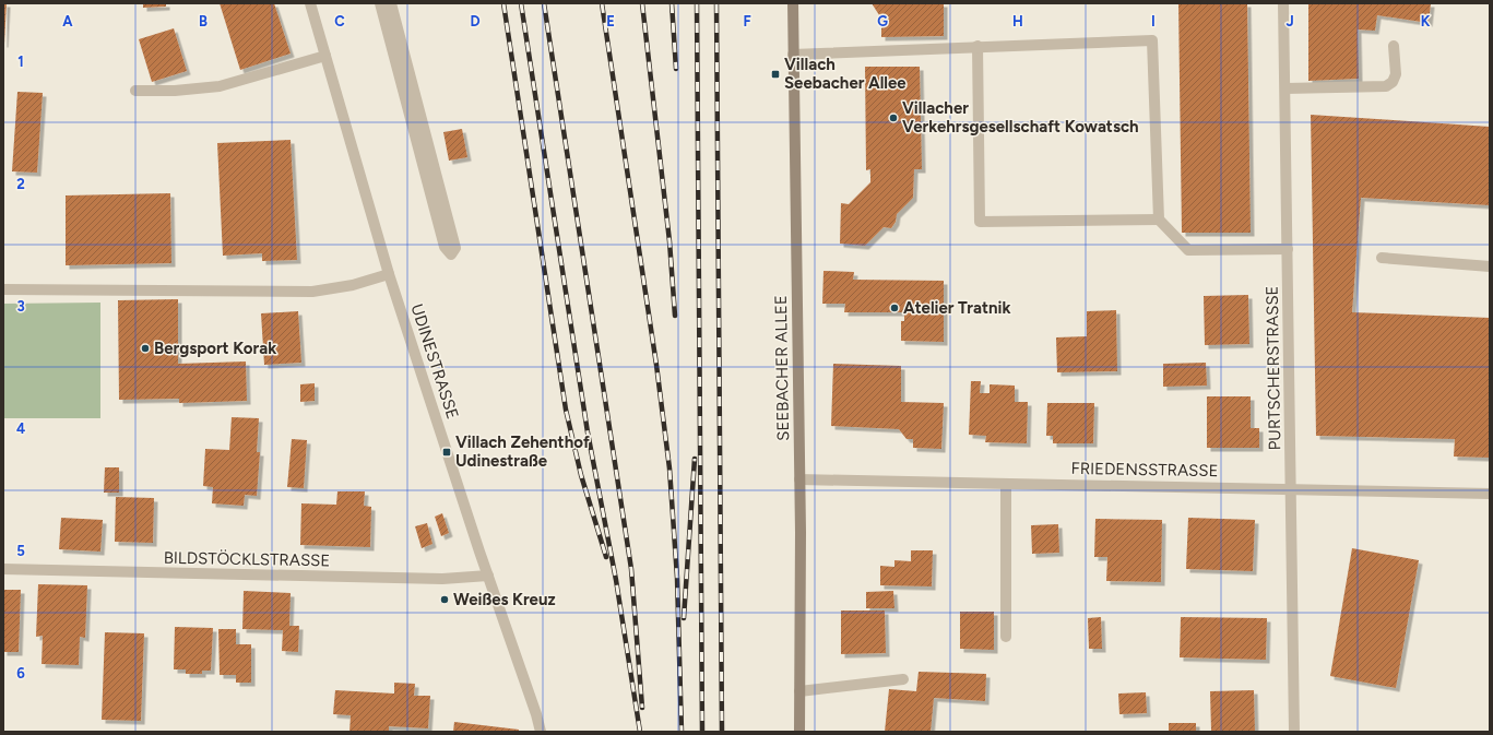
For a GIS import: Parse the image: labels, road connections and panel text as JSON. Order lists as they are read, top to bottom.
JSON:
{
  "streets": {
    "street": [
      "UDINESTRASSE",
      "SEEBACHER ALLEE",
      "PURTSCHERSTRASSE",
      "FRIEDENSSTRASSE",
      "BILDSTÖCKLSTRASSE"
    ]
  },
  "crossings": [
    ["UDINESTRASSE", "BILDSTÖCKLSTRASSE"],
    ["SEEBACHER ALLEE", "FRIEDENSSTRASSE"],
    ["PURTSCHERSTRASSE", "FRIEDENSSTRASSE"]
  ],
  "places": {
    "transit": ["Villach Seebacher Allee", "Villach Zehenthof Udinestraße"],
    "other": [
      "Villacher Verkehrsgesellschaft Kowatsch",
      "Atelier Tratnik",
      "Bergsport Korak",
      "Weißes Kreuz"
    ]
  },
  "grid": {
    "columns": [
      "A",
      "B",
      "C",
      "D",
      "E",
      "F",
      "G",
      "H",
      "I",
      "J",
      "K"
    ],
    "rows": [
      "1",
      "2",
      "3",
      "4",
      "5",
      "6"
    ]
  }
}
